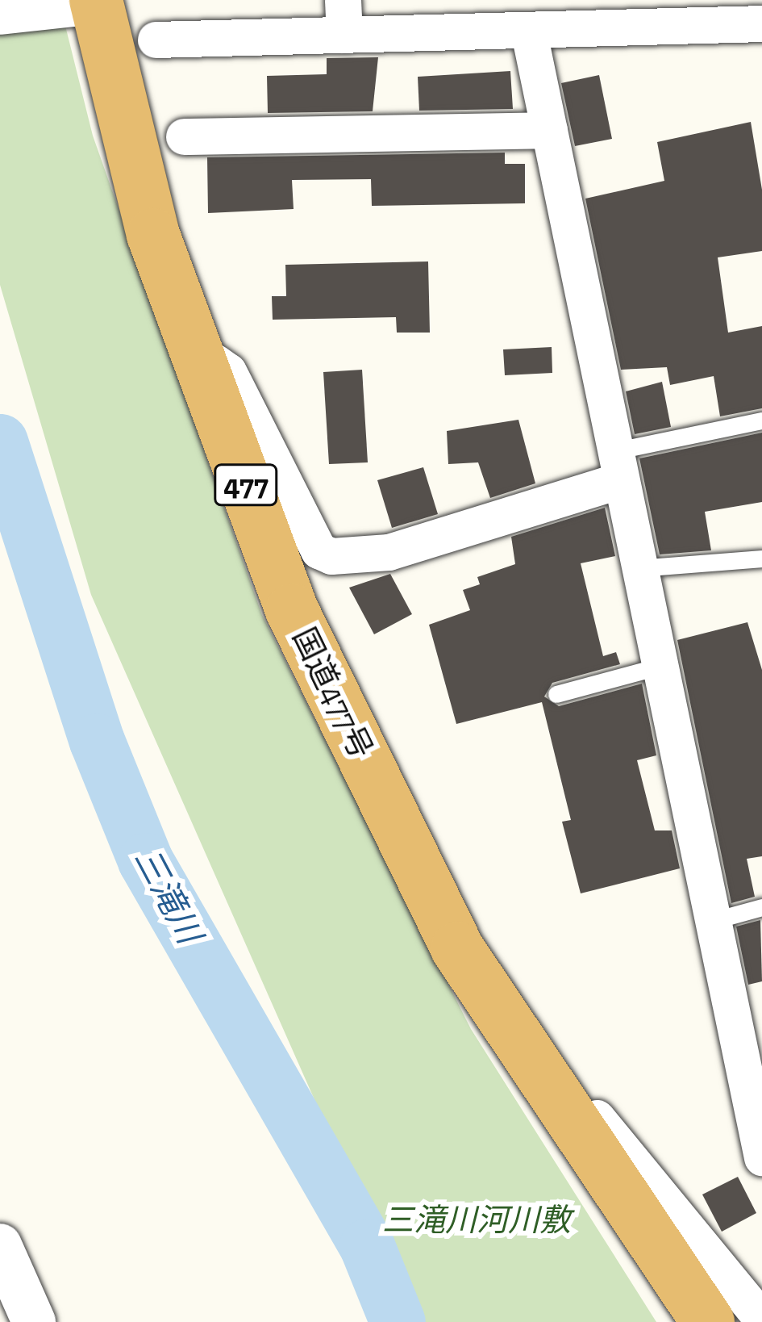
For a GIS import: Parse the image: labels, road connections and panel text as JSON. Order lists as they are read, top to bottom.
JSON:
{
  "streets": {
    "highway": ["477", "国道477号"]
  },
  "water": ["三滝川"],
  "parks": ["三滝川河川敷"]
}
